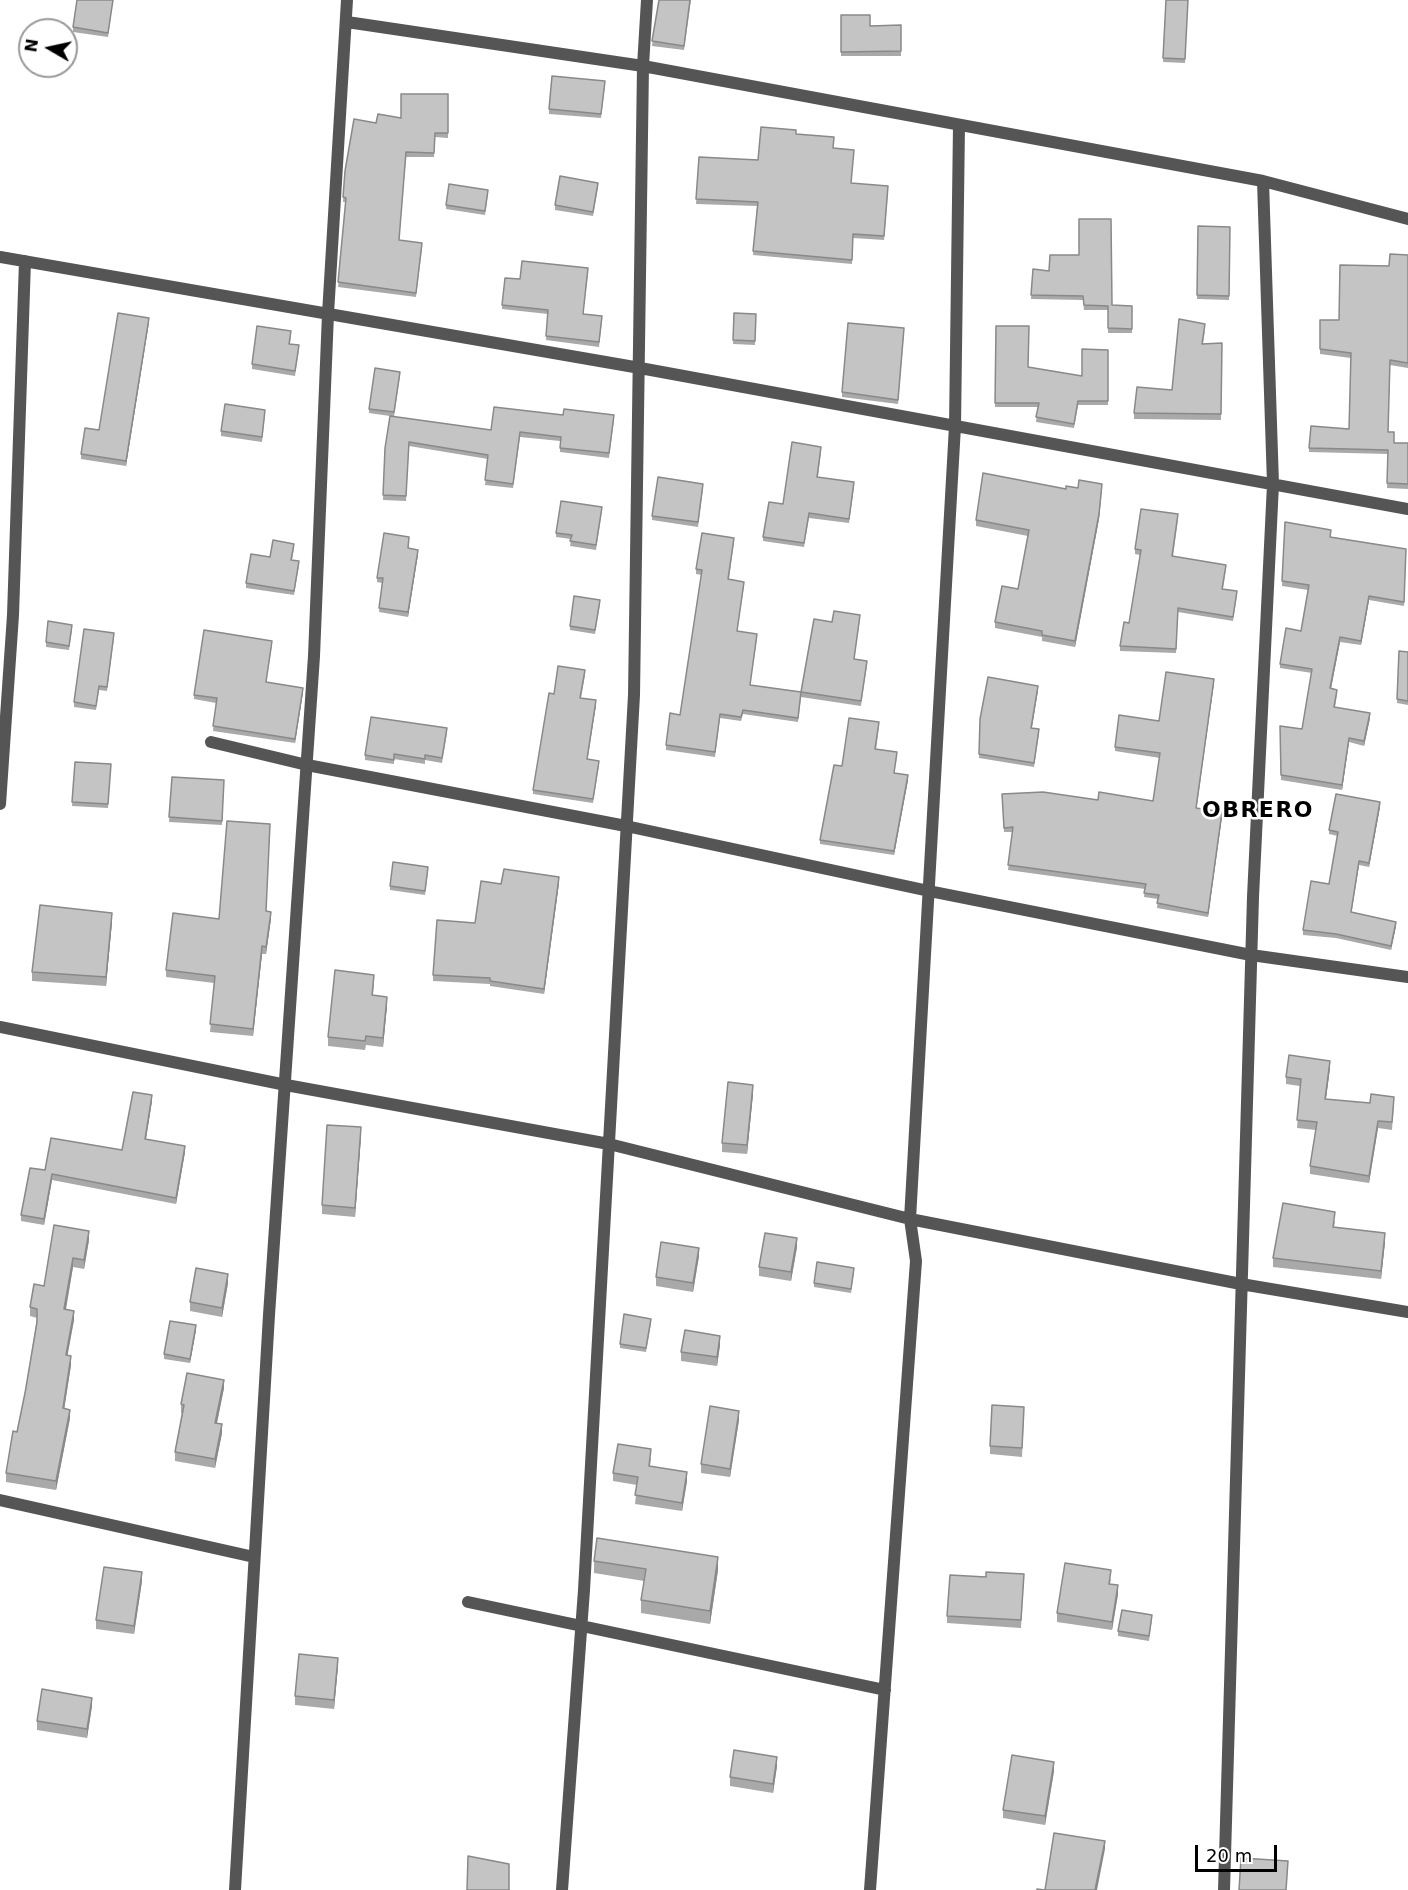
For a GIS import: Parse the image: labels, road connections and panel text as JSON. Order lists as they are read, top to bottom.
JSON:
{
  "districts": ["OBRERO"],
  "scale_bar": "20 m",
  "north": "left"
}
